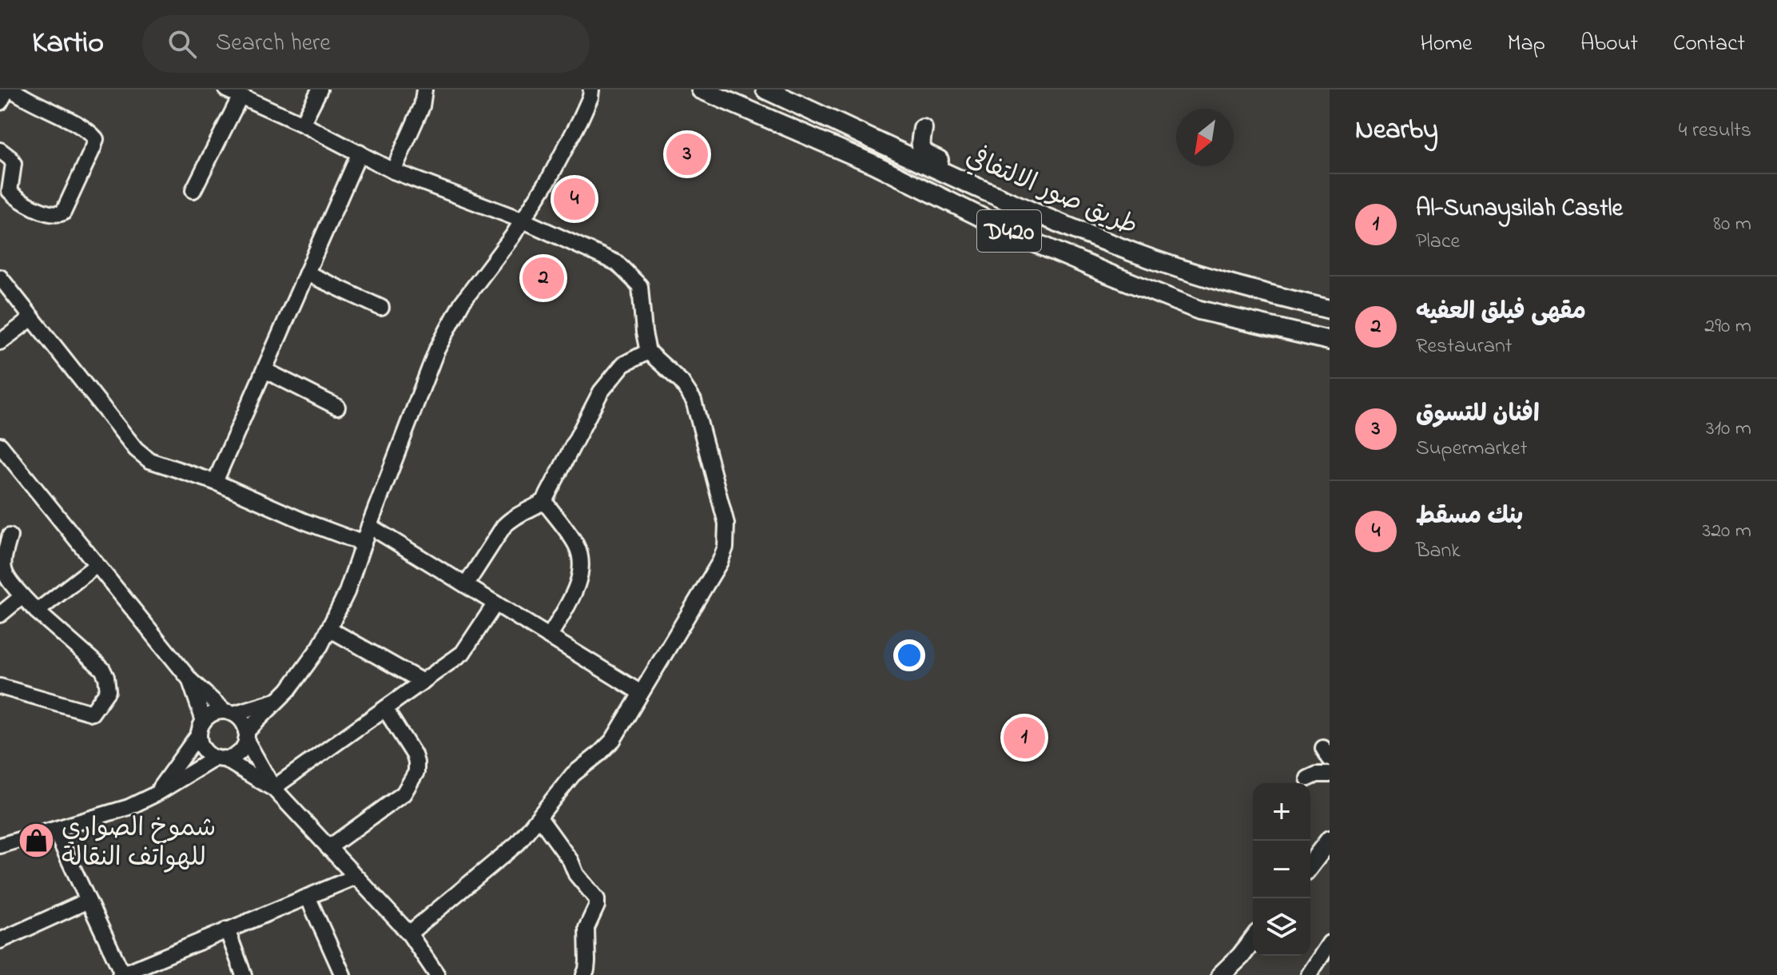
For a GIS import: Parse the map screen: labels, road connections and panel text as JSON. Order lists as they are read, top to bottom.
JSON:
{
  "streets": {
    "main road": ["طريق صور الالتفافي", "D420"]
  },
  "places": {
    "shop": ["شموخ الصواري للهواتف النقالة"]
  },
  "north": "bottom left",
  "page": {
    "header": "Kartio",
    "search": "Search here",
    "nav": [
      "Home",
      "Map",
      "About",
      "Contact"
    ],
    "heading": ["Nearby", "4 results"],
    "pins": [
      "3",
      "4",
      "2",
      "1"
    ],
    "list": [
      {
        "mark": "1",
        "name": "Al-Sunaysilah Castle",
        "note": "Place",
        "value": "80 m"
      },
      {
        "mark": "2",
        "name": "مقهى فيلق العفيه",
        "note": "Restaurant",
        "value": "290 m"
      },
      {
        "mark": "3",
        "name": "افنان للتسوق",
        "note": "Supermarket",
        "value": "310 m"
      },
      {
        "mark": "4",
        "name": "بنك مسقط",
        "note": "Bank",
        "value": "320 m"
      }
    ],
    "map_buttons": ["+", "−"]
  }
}
